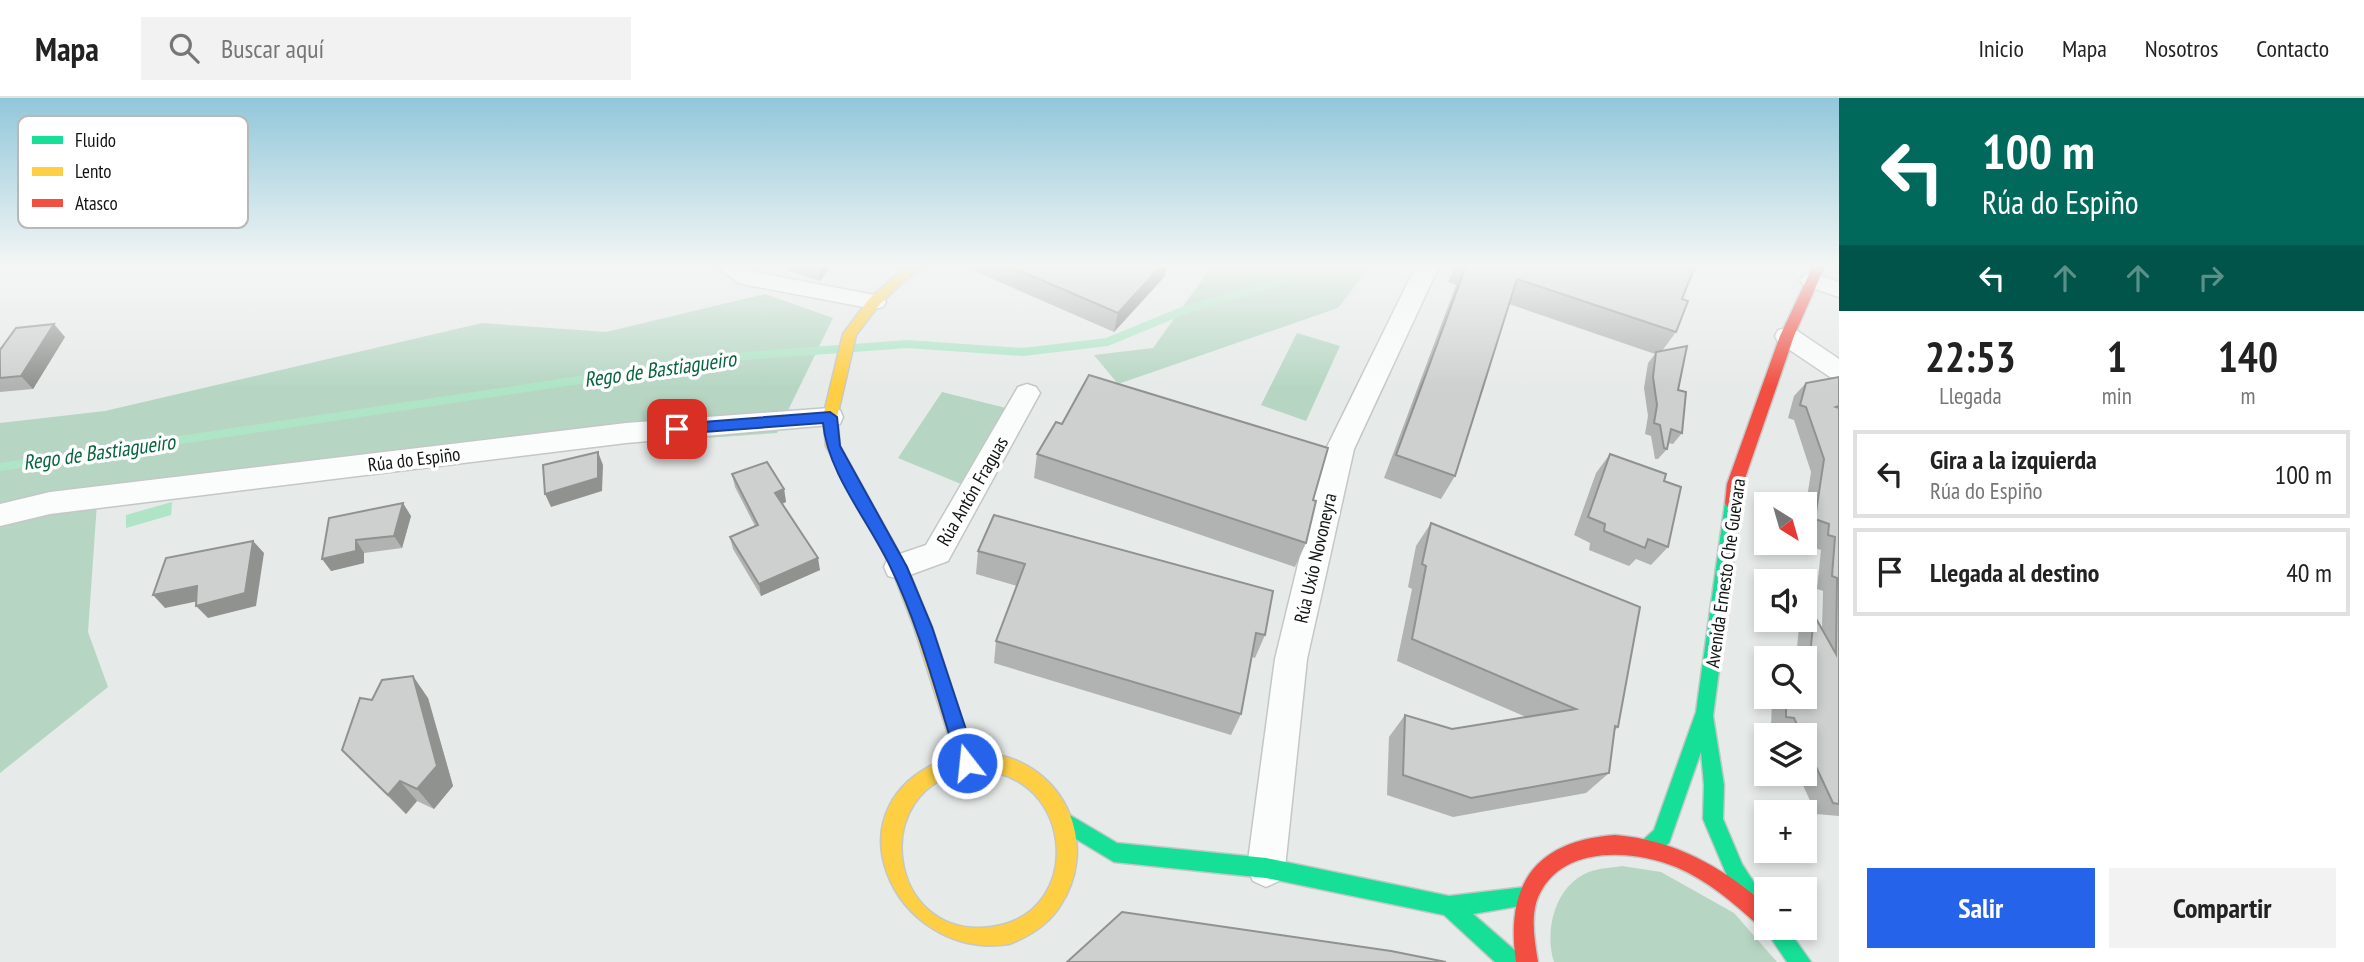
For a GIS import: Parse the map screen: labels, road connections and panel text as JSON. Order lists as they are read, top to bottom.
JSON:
{
  "streets": {
    "street": [
      "Rúa do Espiño",
      "Rúa Antón Fraguas",
      "Rúa Uxío Novoneyra",
      "Avenida Ernesto Che Guevara"
    ]
  },
  "water": ["Rego de Bastiagueiro"],
  "legend": ["Fluido", "Lento", "Atasco"],
  "north": "bottom right",
  "page": {
    "header": "Mapa",
    "search": "Buscar aquí",
    "nav": [
      "Inicio",
      "Mapa",
      "Nosotros",
      "Contacto"
    ],
    "turn": ["100 m", "Rúa do Espiño"],
    "eta": [
      "22:53",
      "Llegada",
      "1",
      "min",
      "140",
      "m"
    ],
    "list": [
      {
        "name": "Gira a la izquierda",
        "note": "Rúa do Espiño",
        "value": "100 m"
      },
      {
        "name": "Llegada al destino",
        "value": "40 m"
      }
    ],
    "map_buttons": ["+", "−"],
    "buttons": ["Salir", "Compartir"]
  }
}
